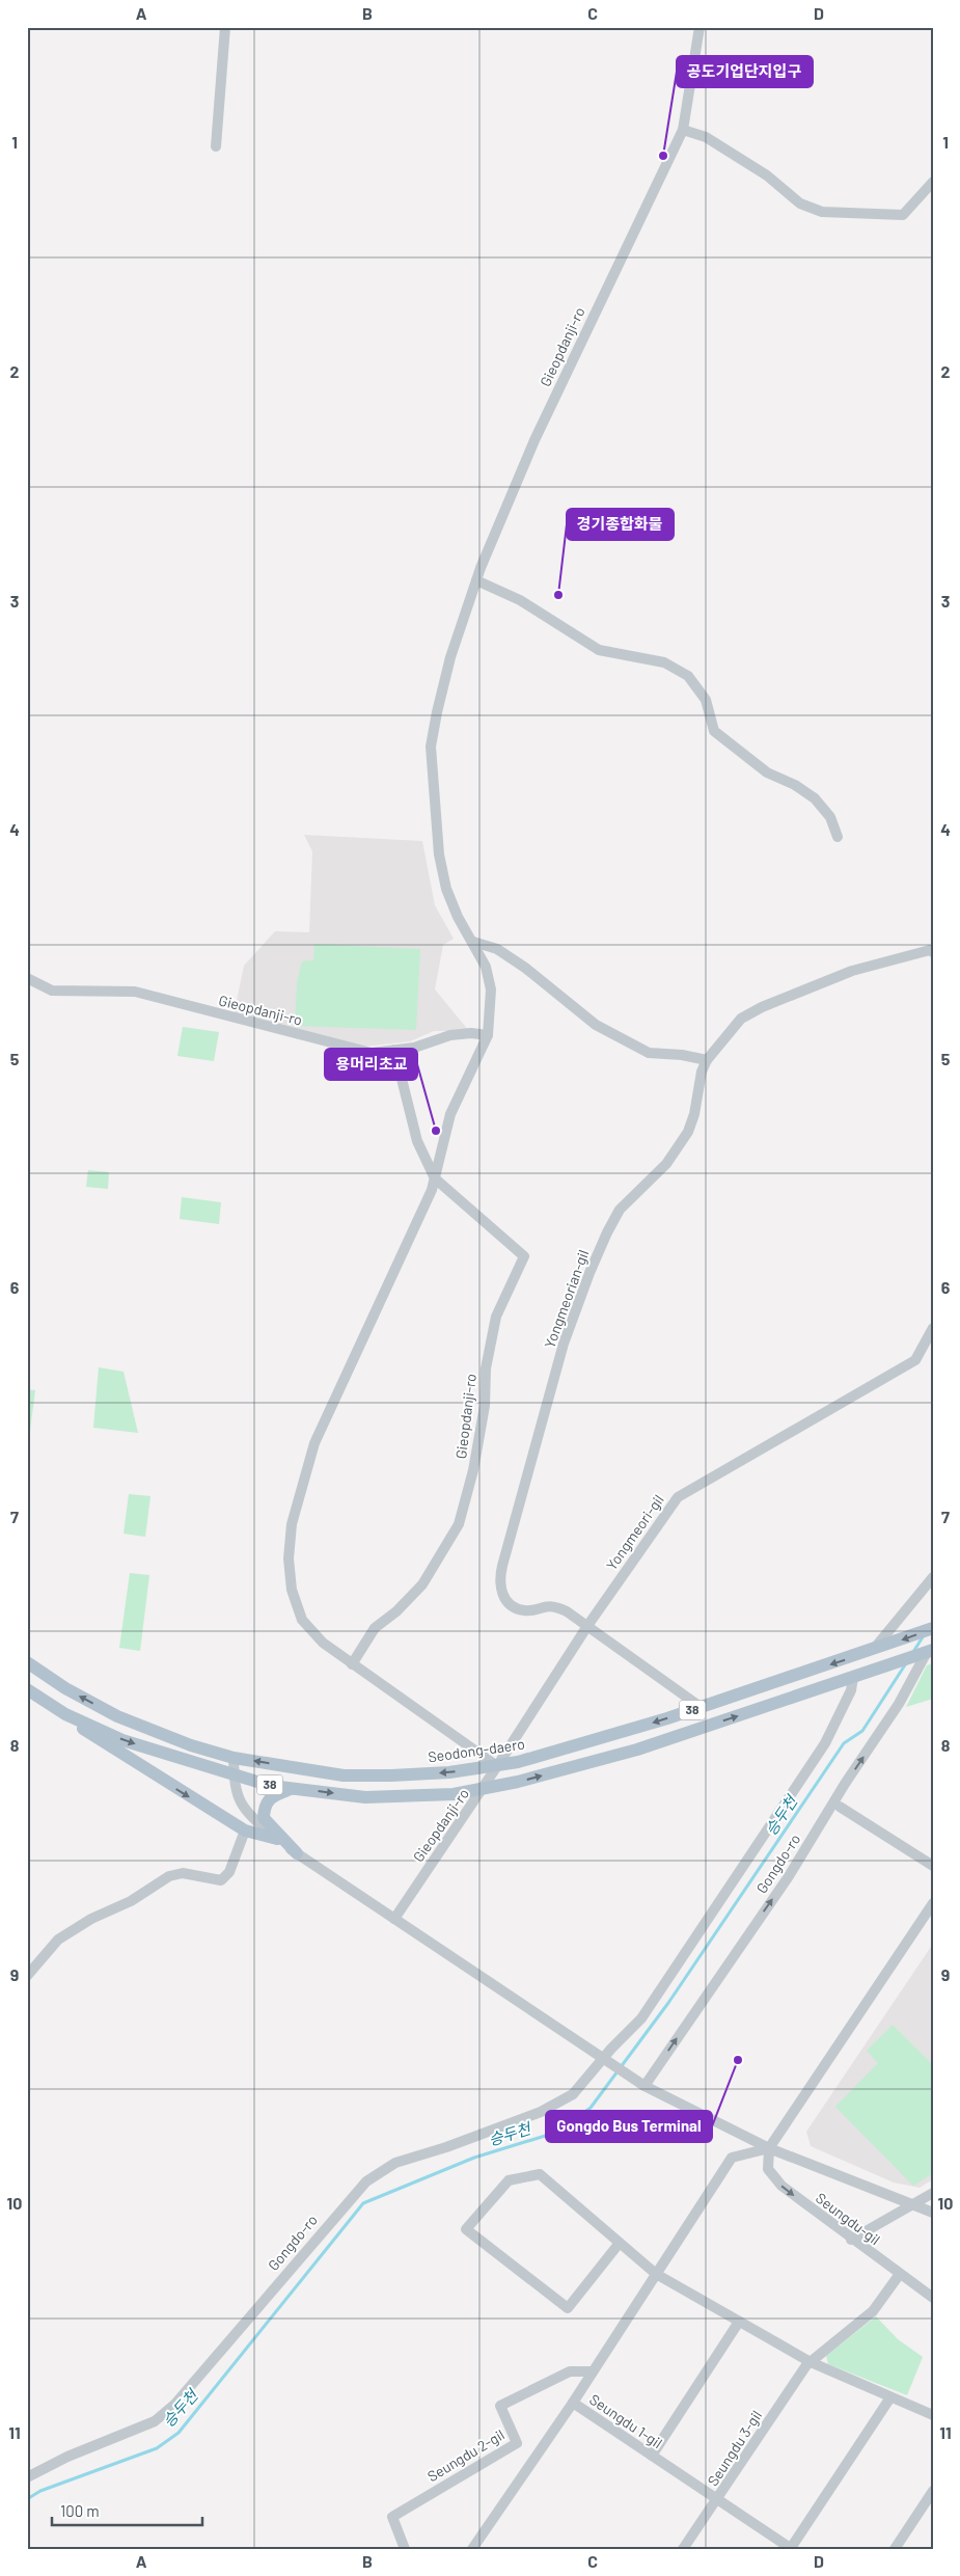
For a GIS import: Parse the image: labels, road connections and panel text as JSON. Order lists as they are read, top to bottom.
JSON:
{
  "streets": {
    "main road": ["38", "Seodong-daero"],
    "street": [
      "Gieopdanji-ro",
      "Yongmeorian-gil",
      "Yongmeori-gil",
      "Gongdo-ro",
      "Seungdu-gil",
      "Seungdu 1-gil",
      "Seungdu 3-gil",
      "Seungdu 2-gil"
    ]
  },
  "crossings": [
    ["Gieopdanji-ro", "Yongmeori-gil"],
    ["Gieopdanji-ro", "38"],
    ["Gieopdanji-ro", "Seodong-daero"],
    ["Yongmeorian-gil", "Yongmeori-gil"],
    ["Yongmeorian-gil", "Seodong-daero"],
    ["Yongmeori-gil", "Seodong-daero"],
    ["38", "Gongdo-ro"],
    ["Seungdu-gil", "Seungdu 1-gil"],
    ["Seungdu-gil", "Seungdu 3-gil"],
    ["Seungdu 1-gil", "Seungdu 3-gil"],
    ["Seungdu 1-gil", "Seungdu 2-gil"]
  ],
  "one_way": ["Seungdu-gil"],
  "water": ["승두천"],
  "places": [
    "공도기업단지입구",
    "경기종합화물",
    "용머리초교",
    "Gongdo Bus Terminal"
  ],
  "scale_bar": "100 m",
  "grid": {
    "columns": [
      "A",
      "B",
      "C",
      "D"
    ],
    "rows": [
      "1",
      "2",
      "3",
      "4",
      "5",
      "6",
      "7",
      "8",
      "9",
      "10",
      "11"
    ]
  }
}
